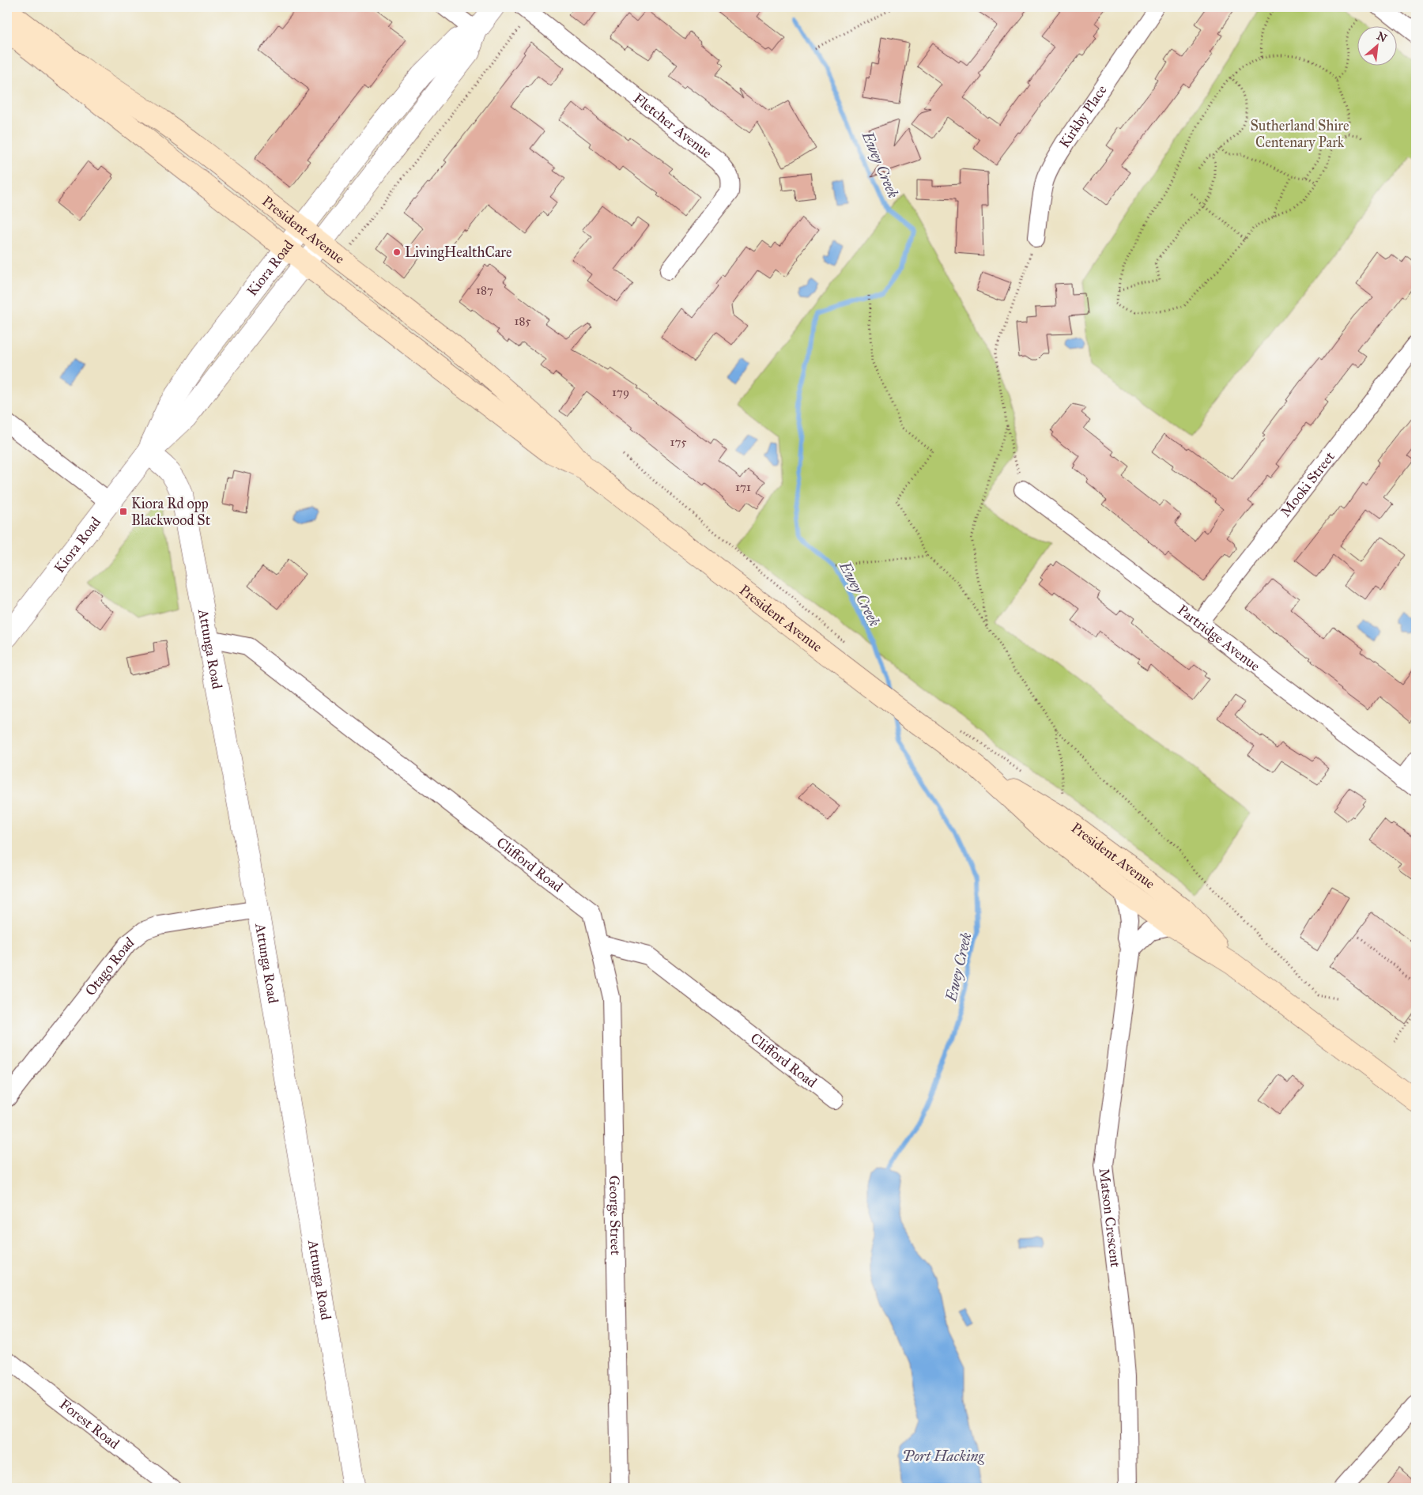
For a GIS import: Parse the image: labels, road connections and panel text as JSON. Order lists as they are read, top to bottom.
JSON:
{
  "streets": {
    "main road": ["President Avenue"],
    "street": [
      "Kirkby Place",
      "Fletcher Avenue",
      "Kiora Road",
      "Mooki Street",
      "Partridge Avenue",
      "Attunga Road",
      "Clifford Road",
      "Otago Road",
      "George Street",
      "Matson Crescent",
      "Forest Road"
    ]
  },
  "crossings": [
    ["President Avenue", "Kiora Road"],
    ["President Avenue", "Matson Crescent"],
    ["Kiora Road", "Attunga Road"],
    ["Mooki Street", "Partridge Avenue"],
    ["Attunga Road", "Clifford Road"],
    ["Attunga Road", "Otago Road"],
    ["Clifford Road", "George Street"]
  ],
  "water": ["Ewey Creek", "Port Hacking"],
  "parks": ["Sutherland Shire Centenary Park"],
  "places": {
    "other": ["LivingHealthCare"],
    "transit": ["Kiora Rd opp Blackwood St"]
  },
  "house_numbers": [
    "187",
    "185",
    "179",
    "175",
    "171"
  ],
  "north": "top right"
}
